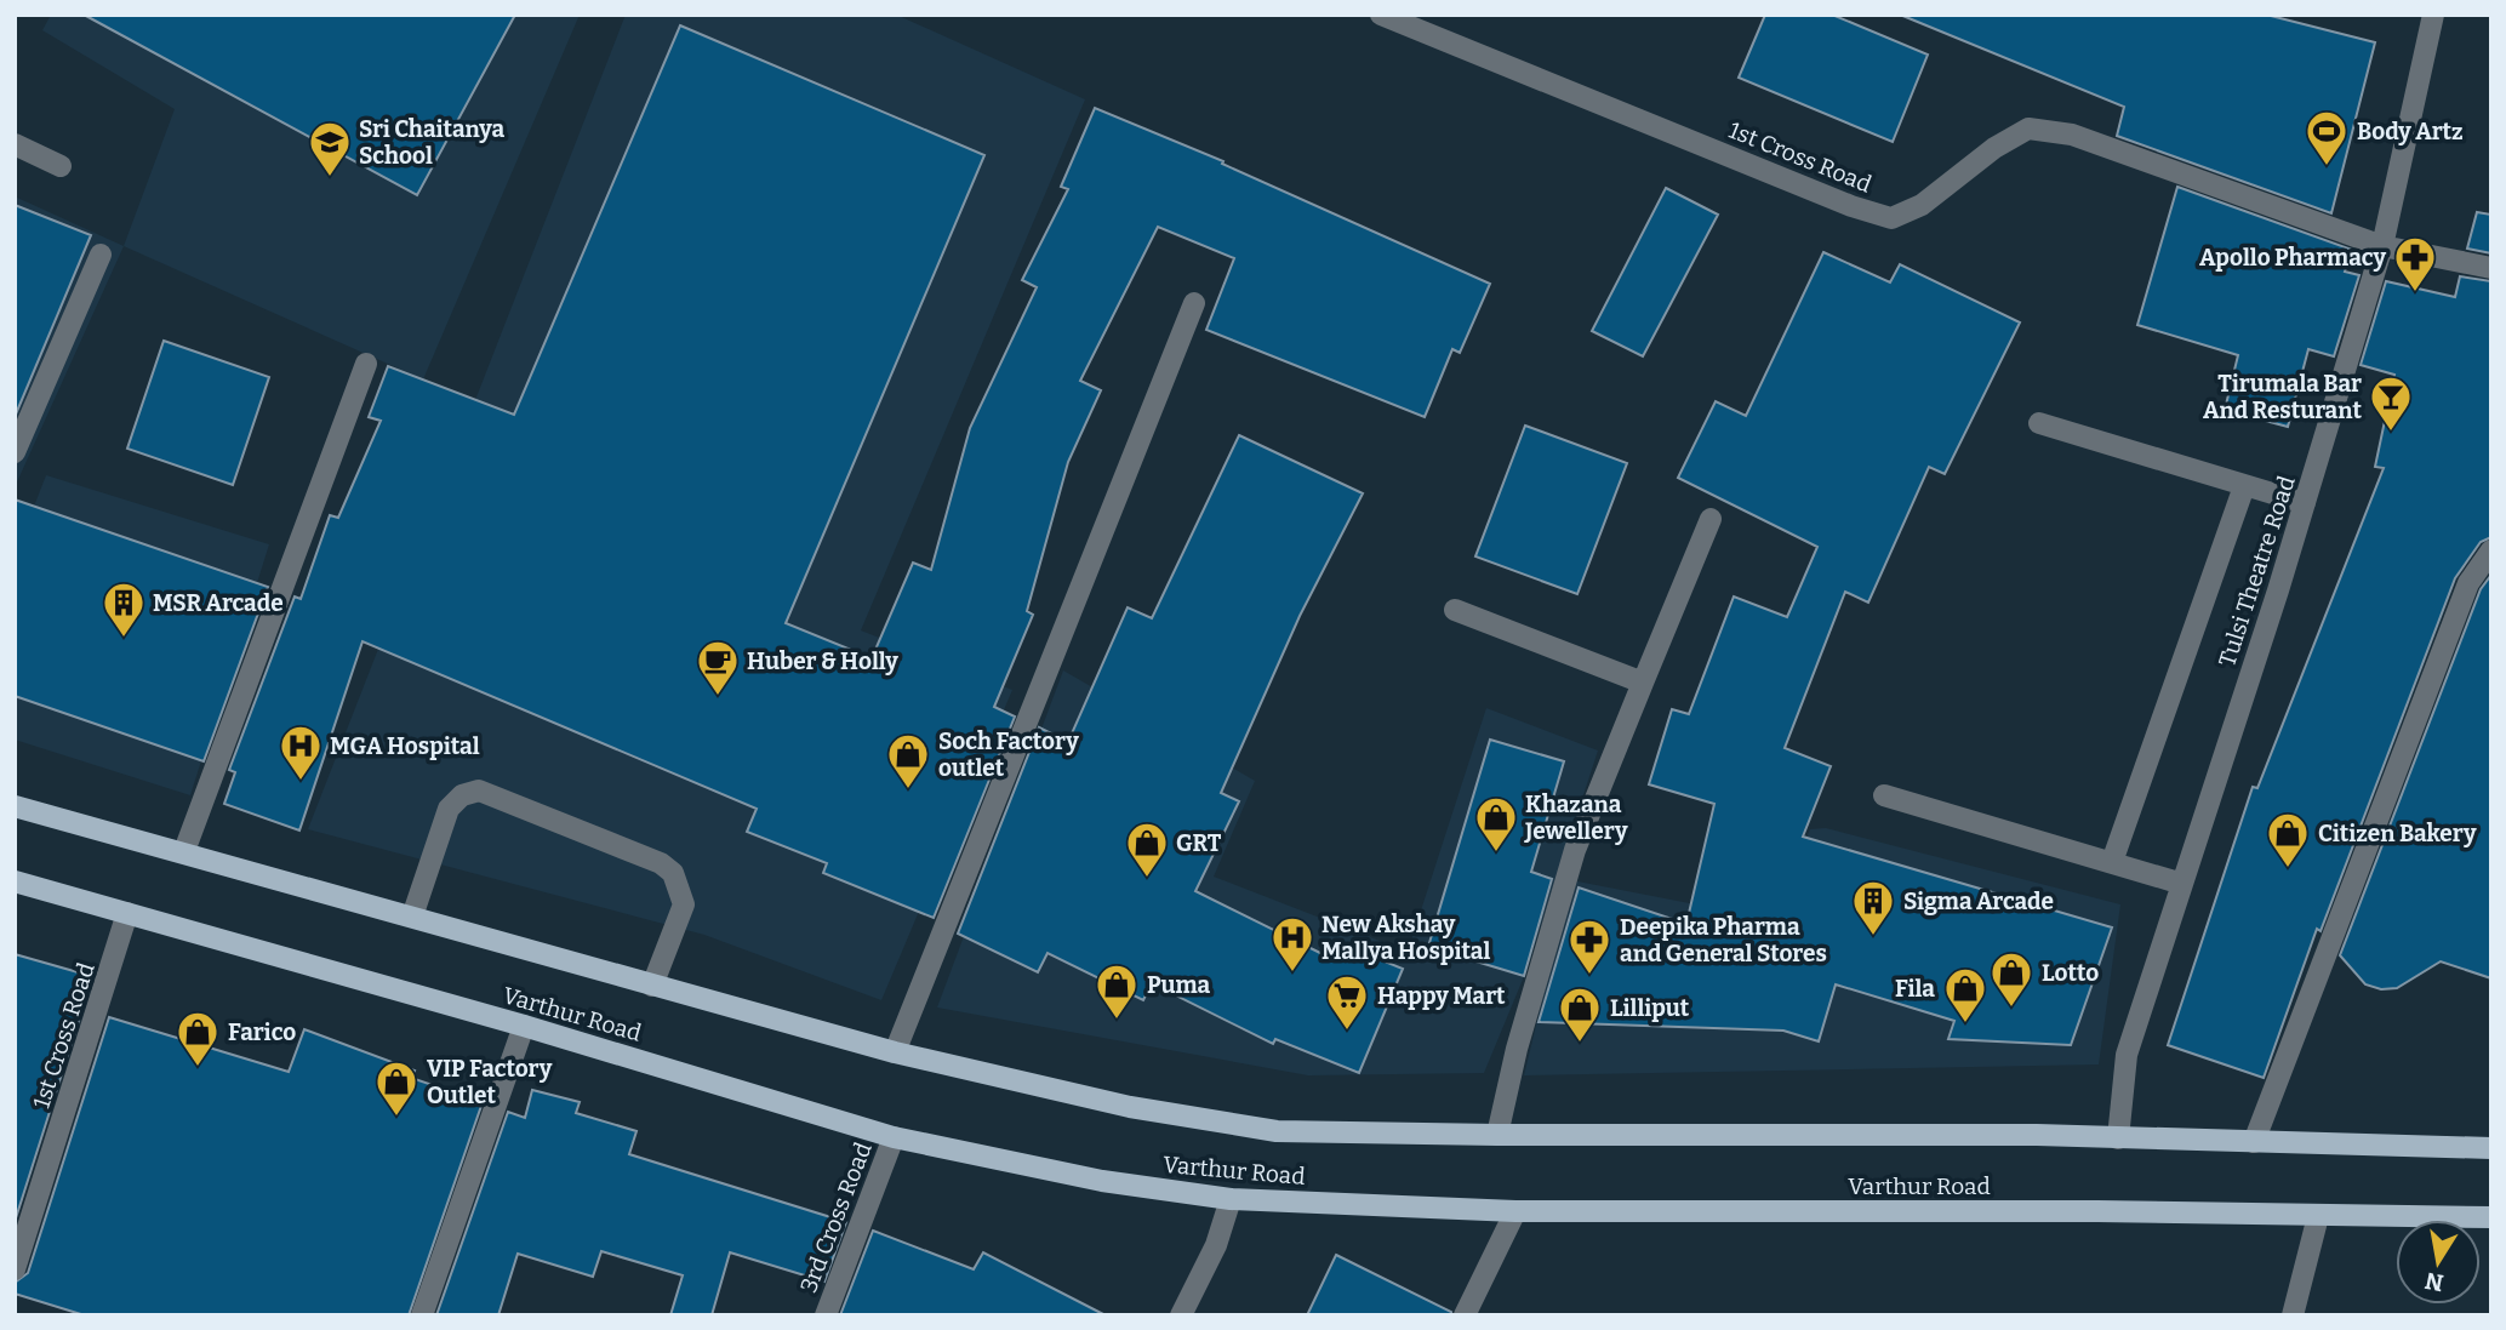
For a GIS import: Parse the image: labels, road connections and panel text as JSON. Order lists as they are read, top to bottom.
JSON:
{
  "streets": {
    "main road": ["Varthur Road"],
    "street": ["1st Cross Road", "Tulsi Theatre Road", "3rd Cross Road"]
  },
  "crossings": [
    ["1st Cross Road", "Tulsi Theatre Road"],
    ["1st Cross Road", "Varthur Road"],
    ["Tulsi Theatre Road", "Varthur Road"],
    ["Varthur Road", "3rd Cross Road"]
  ],
  "places": {
    "sports": ["Body Artz"],
    "school or university": ["Sri Chaitanya School"],
    "pharmacy": ["Apollo Pharmacy", "Deepika Pharma and General Stores"],
    "bar": ["Tirumala Bar And Resturant"],
    "building": ["MSR Arcade", "Sigma Arcade"],
    "cafe": ["Huber & Holly"],
    "hospital": ["MGA Hospital", "New Akshay Mallya Hospital"],
    "shop": [
      "Soch Factory outlet",
      "Khazana Jewellery",
      "Citizen Bakery",
      "GRT",
      "Lotto",
      "Puma",
      "Fila",
      "Lilliput",
      "Farico",
      "VIP Factory Outlet"
    ],
    "supermarket": ["Happy Mart"]
  },
  "north": "bottom"
}
